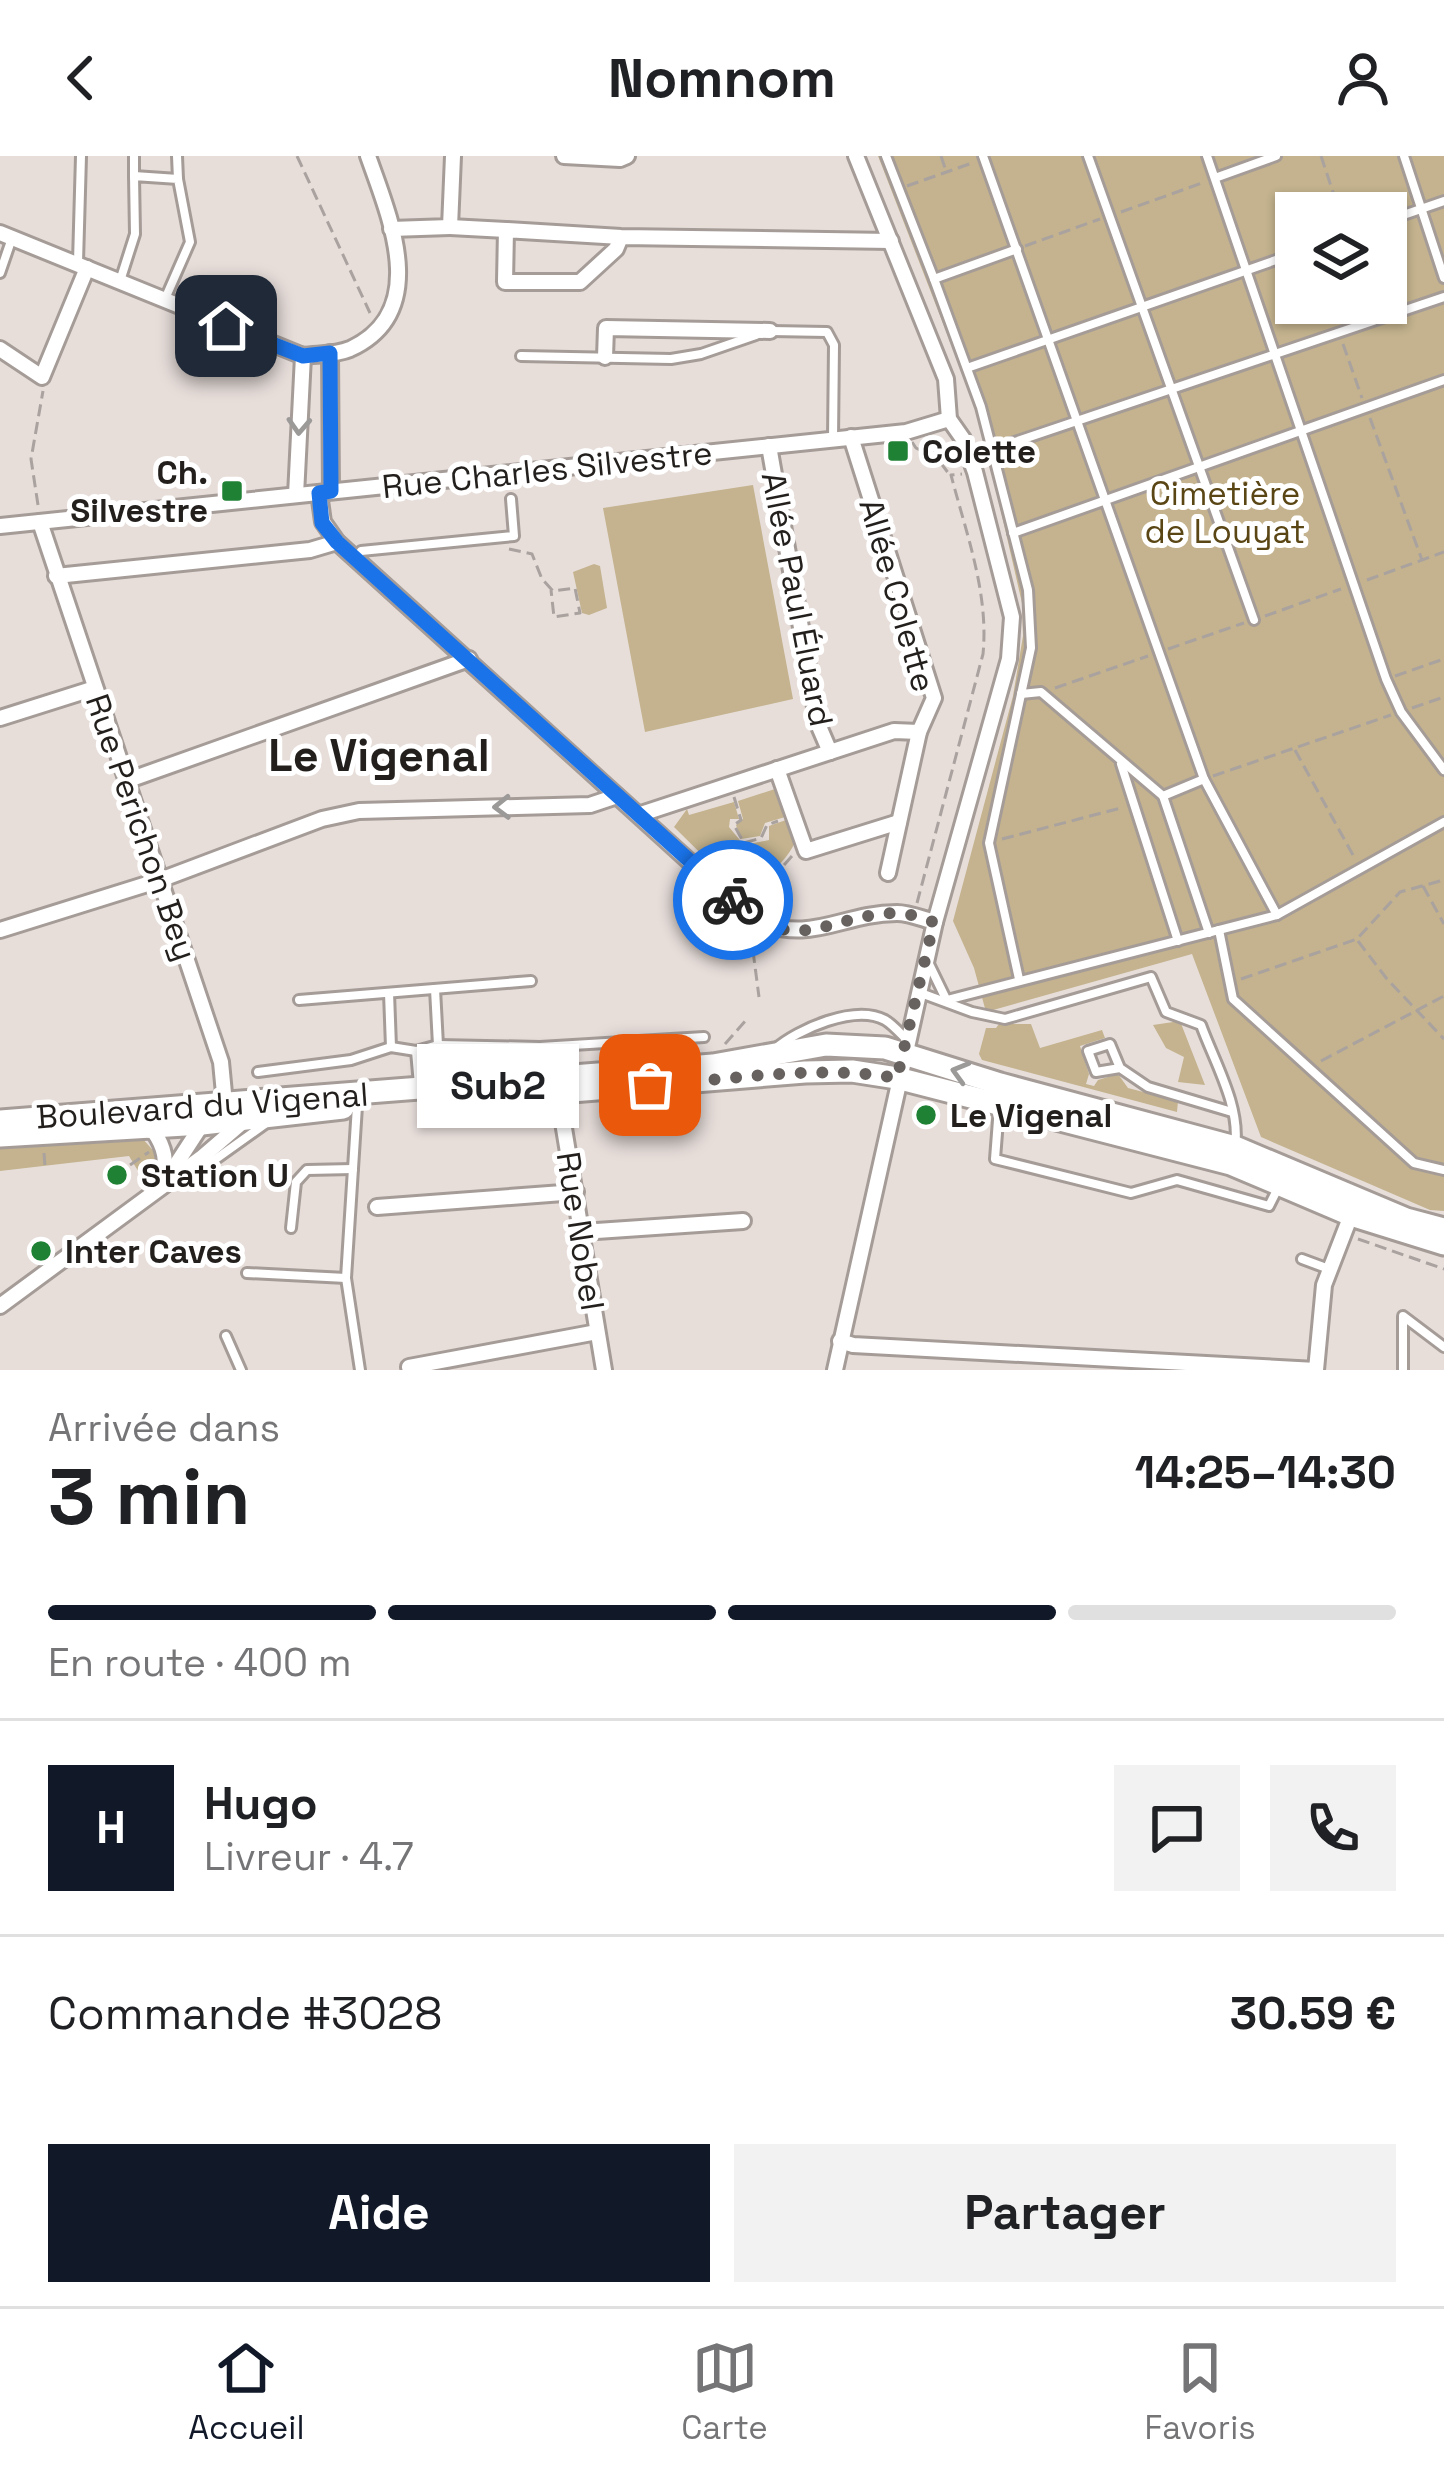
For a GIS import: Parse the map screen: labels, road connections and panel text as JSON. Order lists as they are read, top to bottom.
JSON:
{
  "streets": {
    "main road": ["Boulevard du Vigenal"],
    "street": [
      "Rue Charles Silvestre",
      "Allée Colette",
      "Allée Paul Éluard",
      "Rue Perichon Bey",
      "Rue Nobel"
    ]
  },
  "crossings": [
    ["Rue Charles Silvestre", "Allée Colette"],
    ["Rue Charles Silvestre", "Allée Paul Éluard"],
    ["Rue Charles Silvestre", "Rue Perichon Bey"],
    ["Rue Perichon Bey", "Boulevard du Vigenal"],
    ["Boulevard du Vigenal", "Rue Nobel"]
  ],
  "districts": ["Le Vigenal"],
  "parks": ["Cimetière de Louyat"],
  "places": {
    "transit": ["Colette", "Ch. Silvestre"],
    "other": [
      "Sub2",
      "Le Vigenal",
      "Station U",
      "Inter Caves"
    ]
  },
  "page": {
    "header": "Nomnom",
    "bubble": "Sub2",
    "heading": ["3 min", "Arrivée dans", "14:25–14:30"],
    "panel": [
      "Hugo",
      "Livreur · 4.7",
      "Commande #3028",
      "30.59 €"
    ],
    "bar": "En route · 400 m",
    "round": "H",
    "buttons": ["Aide", "Partager"],
    "tabs": ["Accueil", "Carte", "Favoris"]
  }
}
